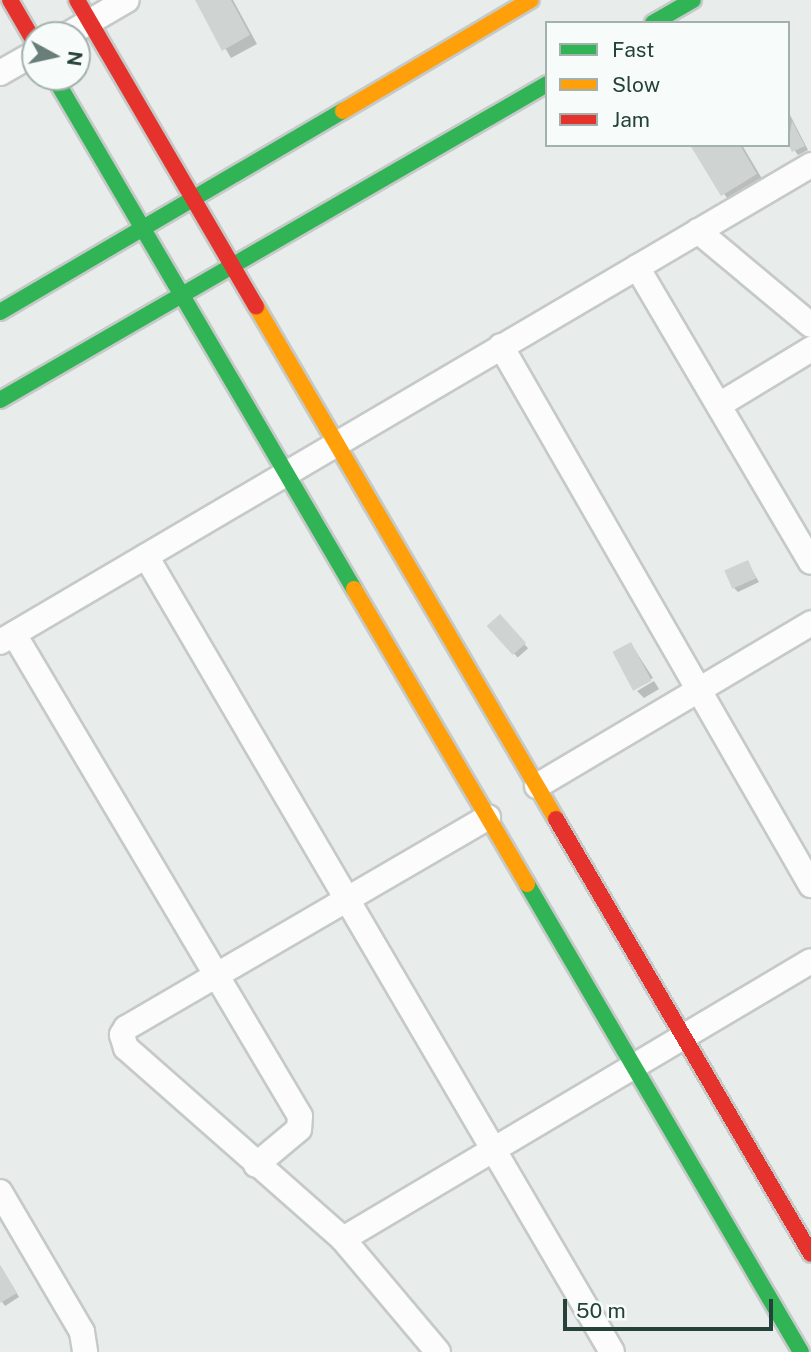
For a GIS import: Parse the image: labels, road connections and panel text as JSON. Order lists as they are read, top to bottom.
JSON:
{
  "legend": ["Fast", "Slow", "Jam"],
  "scale_bar": "50 m",
  "north": "right"
}
